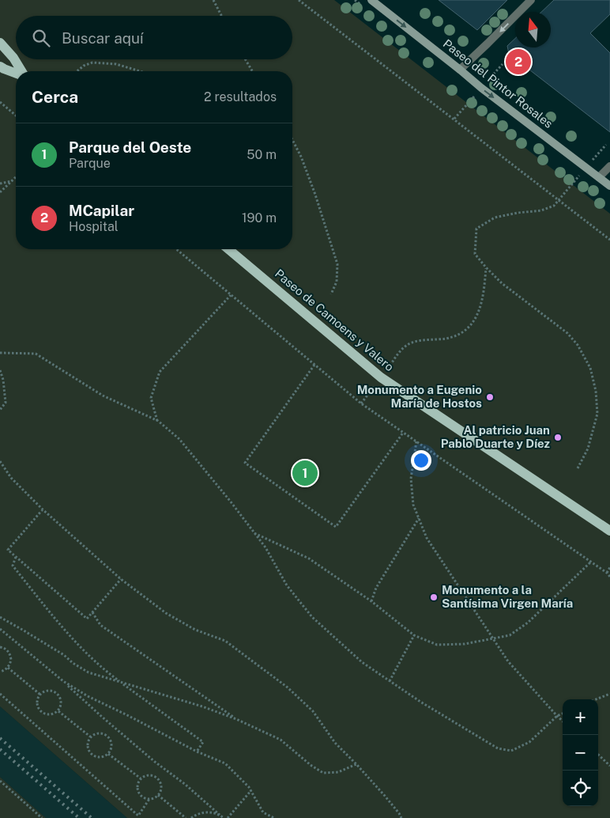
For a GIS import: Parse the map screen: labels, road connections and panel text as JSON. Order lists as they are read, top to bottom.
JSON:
{
  "streets": {
    "main road": ["Paseo del Pintor Rosales", "Paseo de Camoens y Valero"]
  },
  "one_way": ["Paseo del Pintor Rosales"],
  "places": ["Monumento a Eugenio María de Hostos", "Al patricio Juan Pablo Duarte y Díez", "Monumento a la Santísima Virgen María"],
  "north": "top",
  "page": {
    "search": "Buscar aquí",
    "pins": ["2", "1"],
    "heading": ["Cerca", "2 resultados"],
    "list": [
      {
        "mark": "1",
        "name": "Parque del Oeste",
        "note": "Parque",
        "value": "50 m"
      },
      {
        "mark": "2",
        "name": "MCapilar",
        "note": "Hospital",
        "value": "190 m"
      }
    ],
    "map_buttons": ["+", "−"]
  }
}
